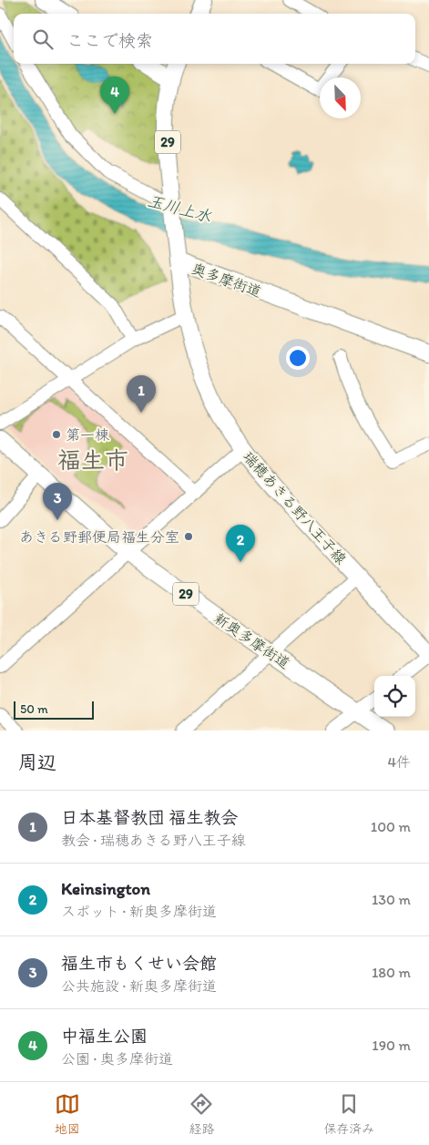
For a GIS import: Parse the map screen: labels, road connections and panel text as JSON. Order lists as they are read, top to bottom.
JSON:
{
  "streets": {
    "main road": [
      "29",
      "奥多摩街道",
      "瑞穂あきる野八王子線",
      "新奥多摩街道"
    ]
  },
  "crossings": [
    ["奥多摩街道", "瑞穂あきる野八王子線"]
  ],
  "districts": ["福生市"],
  "water": ["玉川上水"],
  "places": ["第一棟", "あきる野郵便局福生分室"],
  "scale_bar": "50 m",
  "north": "bottom right",
  "page": {
    "search": "ここで検索",
    "pins": [
      "4",
      "1",
      "3",
      "2"
    ],
    "scale": "50 m",
    "heading": ["周辺", "4件"],
    "list": [
      {
        "mark": "1",
        "name": "日本基督教団 福生教会",
        "note": "教会 · 瑞穂あきる野八王子線",
        "value": "100 m"
      },
      {
        "mark": "2",
        "name": "Keinsington",
        "note": "スポット · 新奥多摩街道",
        "value": "130 m"
      },
      {
        "mark": "3",
        "name": "福生市もくせい会館",
        "note": "公共施設 · 新奥多摩街道",
        "value": "180 m"
      },
      {
        "mark": "4",
        "name": "中福生公園",
        "note": "公園 · 奥多摩街道",
        "value": "190 m"
      }
    ],
    "nav": ["地図", "経路", "保存済み"]
  }
}
